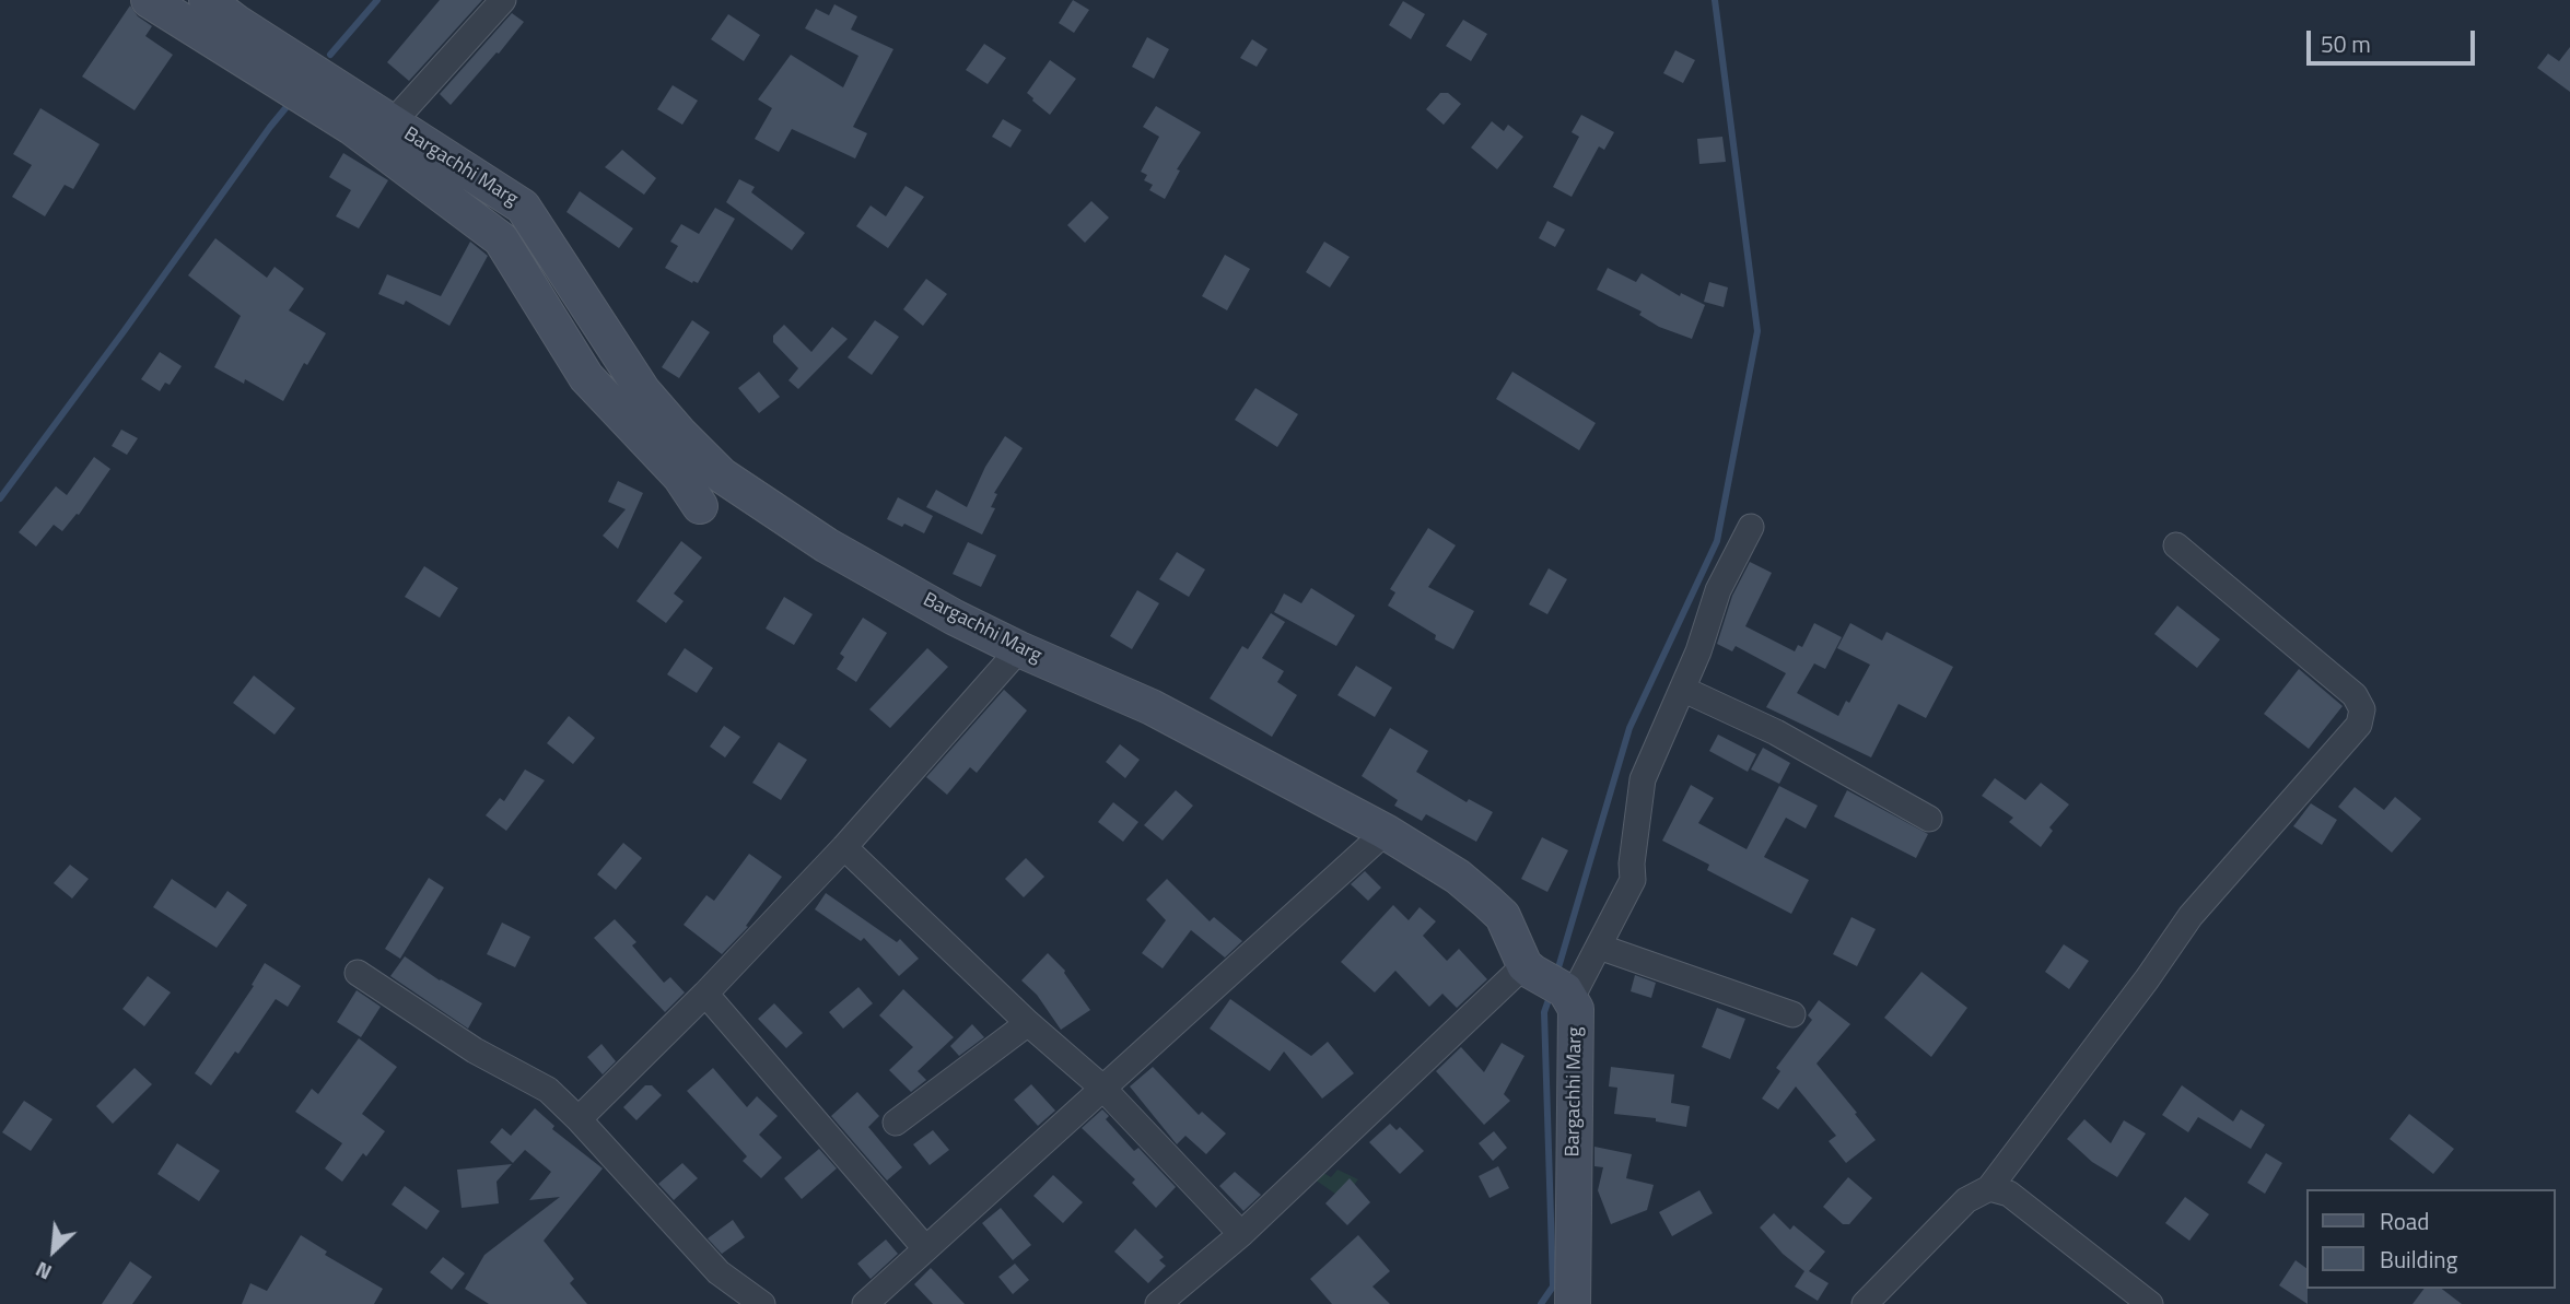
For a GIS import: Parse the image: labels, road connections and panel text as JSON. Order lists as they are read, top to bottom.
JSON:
{
  "streets": {
    "street": ["Bargachhi Marg"]
  },
  "legend": ["Road", "Building"],
  "scale_bar": "50 m",
  "north": "bottom left"
}
